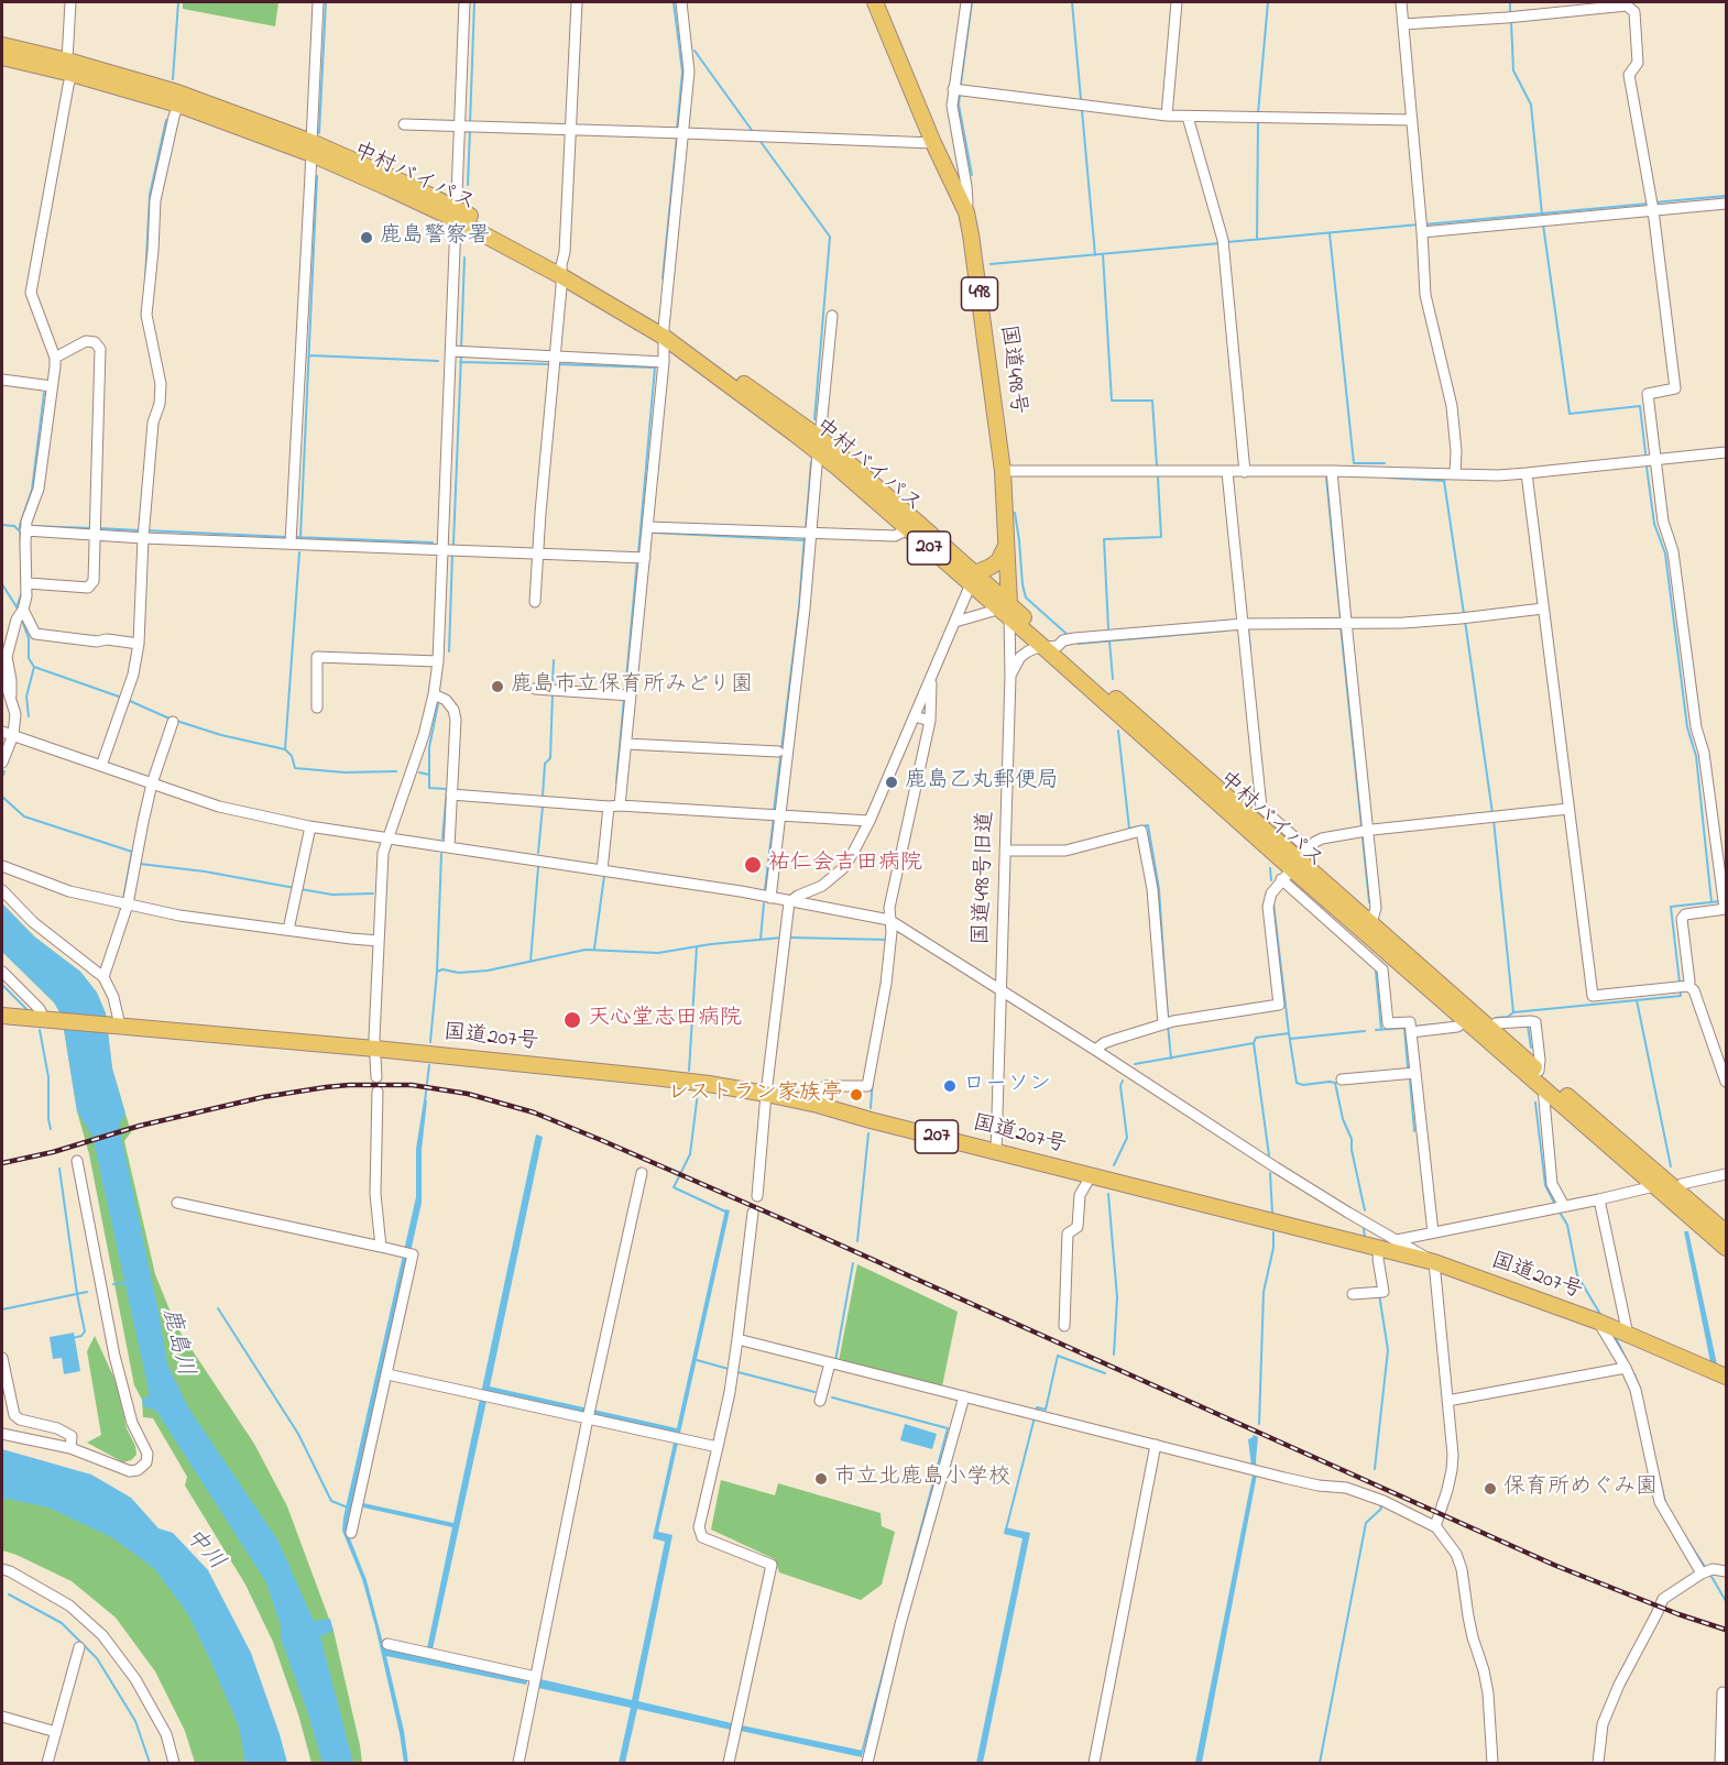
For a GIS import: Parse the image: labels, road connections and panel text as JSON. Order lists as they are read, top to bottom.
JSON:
{
  "streets": {
    "highway": [
      "中村バイパス",
      "498",
      "国道498号",
      "207",
      "国道207号"
    ],
    "street": ["国道498号旧道"]
  },
  "crossings": [
    ["中村バイパス", "国道498号"],
    ["中村バイパス", "国道498号旧道"],
    ["国道498号", "国道498号旧道"],
    ["国道498号旧道", "国道207号"]
  ],
  "water": ["鹿島川", "中川"],
  "places": [
    "鹿島警察署",
    "鹿島市立保育所みどり園",
    "鹿島乙丸郵便局",
    "祐仁会吉田病院",
    "天心堂志田病院",
    "ローソン",
    "レストラン家族亭",
    "市立北鹿島小学校",
    "保育所めぐみ園"
  ]
}
